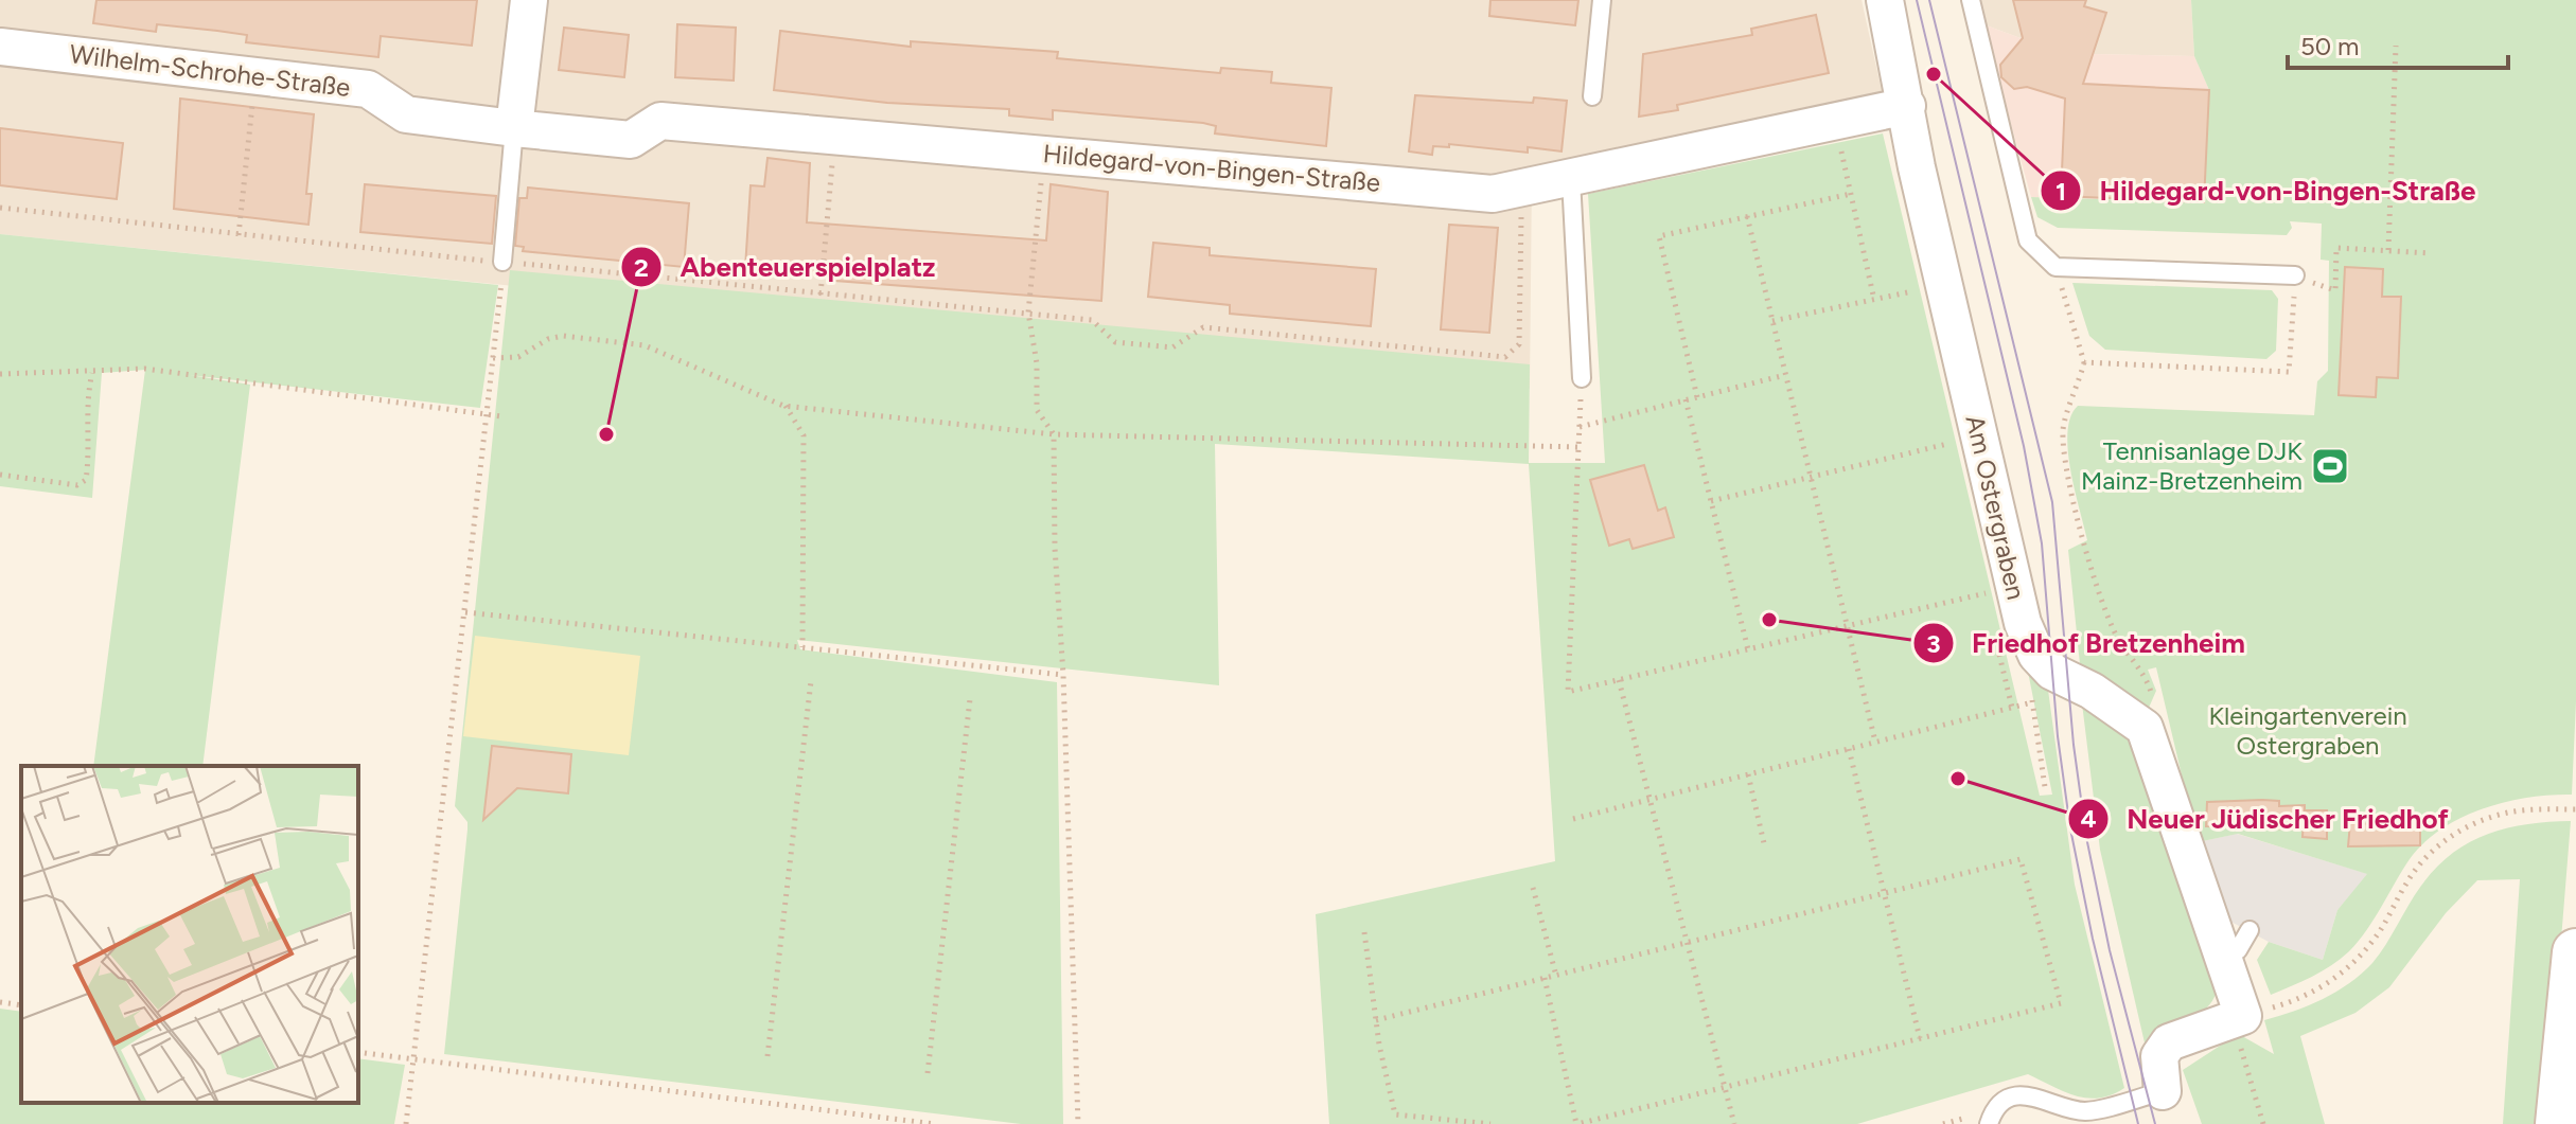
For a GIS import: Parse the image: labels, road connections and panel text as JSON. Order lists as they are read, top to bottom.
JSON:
{
  "streets": {
    "street": ["Wilhelm-Schrohe-Straße", "Hildegard-von-Bingen-Straße", "Am Ostergraben"]
  },
  "crossings": [
    ["Wilhelm-Schrohe-Straße", "Hildegard-von-Bingen-Straße"],
    ["Hildegard-von-Bingen-Straße", "Am Ostergraben"]
  ],
  "parks": ["Kleingartenverein Ostergraben"],
  "places": {
    "other": [
      "Hildegard-von-Bingen-Straße",
      "Abenteuerspielplatz",
      "Friedhof Bretzenheim",
      "Neuer Jüdischer Friedhof"
    ],
    "sports": ["Tennisanlage DJK Mainz-Bretzenheim"]
  },
  "scale_bar": "50 m"
}
